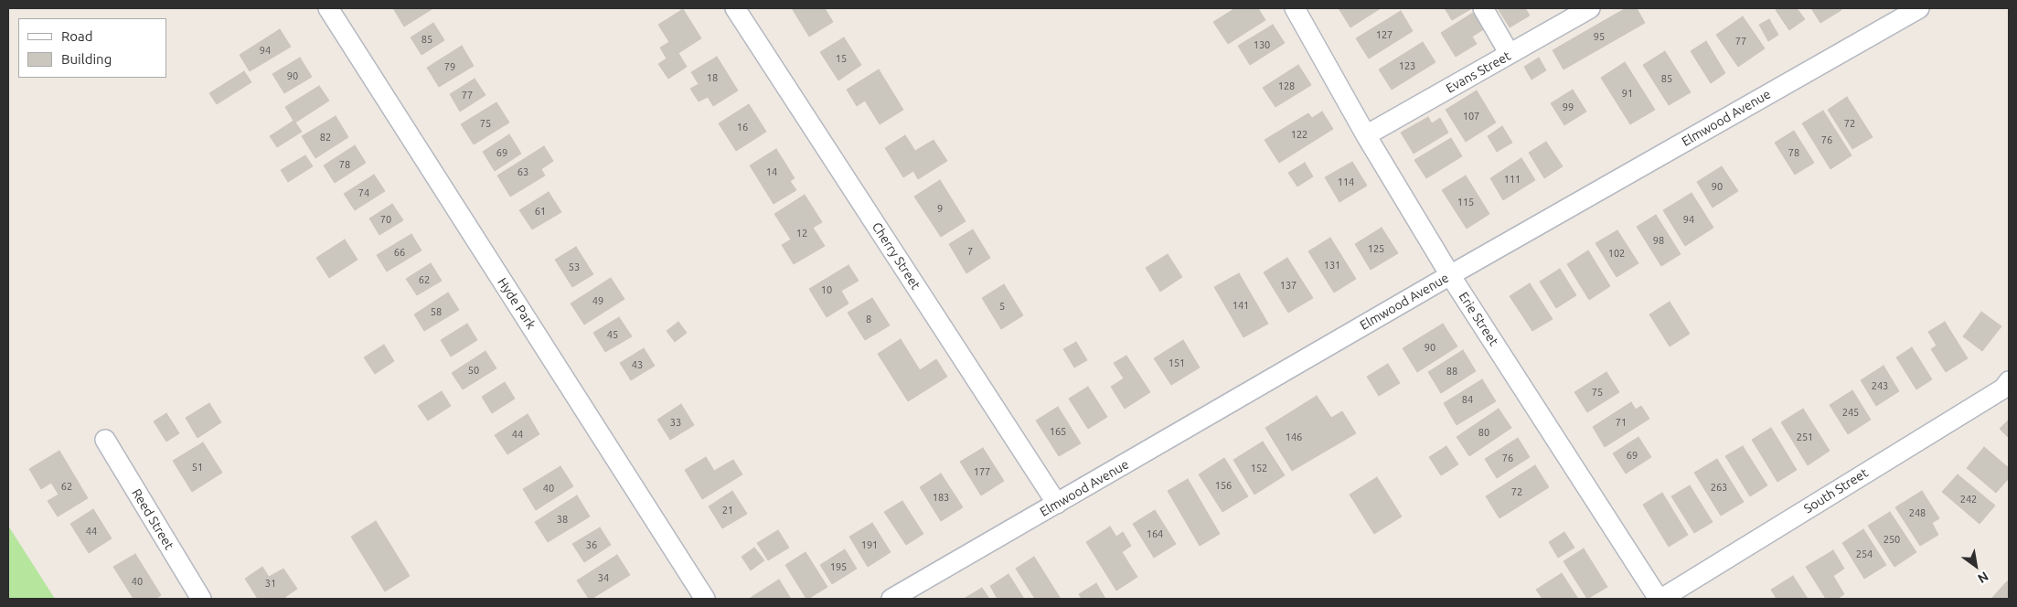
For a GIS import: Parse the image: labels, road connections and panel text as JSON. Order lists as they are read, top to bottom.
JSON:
{
  "streets": {
    "street": [
      "Evans Street",
      "Elmwood Avenue",
      "Cherry Street",
      "Hyde Park",
      "Erie Street",
      "South Street",
      "Reed Street"
    ]
  },
  "crossings": [
    ["Evans Street", "Erie Street"],
    ["Elmwood Avenue", "Cherry Street"],
    ["Elmwood Avenue", "Erie Street"],
    ["Erie Street", "South Street"]
  ],
  "house_numbers": [
    "127",
    "95",
    "85",
    "77",
    "130",
    "94",
    "15",
    "123",
    "79",
    "90",
    "18",
    "85",
    "128",
    "91",
    "77",
    "99",
    "107",
    "75",
    "72",
    "16",
    "122",
    "82",
    "76",
    "69",
    "78",
    "78",
    "63",
    "14",
    "111",
    "114",
    "90",
    "74",
    "115",
    "9",
    "61",
    "70",
    "94",
    "12",
    "98",
    "125",
    "7",
    "66",
    "102",
    "131",
    "53",
    "62",
    "137",
    "10",
    "49",
    "141",
    "5",
    "58",
    "8",
    "45",
    "90",
    "151",
    "43",
    "50",
    "88",
    "243",
    "75",
    "84",
    "245",
    "33",
    "71",
    "165",
    "80",
    "44",
    "146",
    "251",
    "69",
    "76",
    "51",
    "152",
    "177",
    "156",
    "62",
    "263",
    "40",
    "72",
    "183",
    "242",
    "21",
    "248",
    "38",
    "44",
    "164",
    "250",
    "36",
    "191",
    "254",
    "195",
    "34",
    "40",
    "31"
  ],
  "legend": ["Road", "Building"],
  "north": "bottom right"
}
